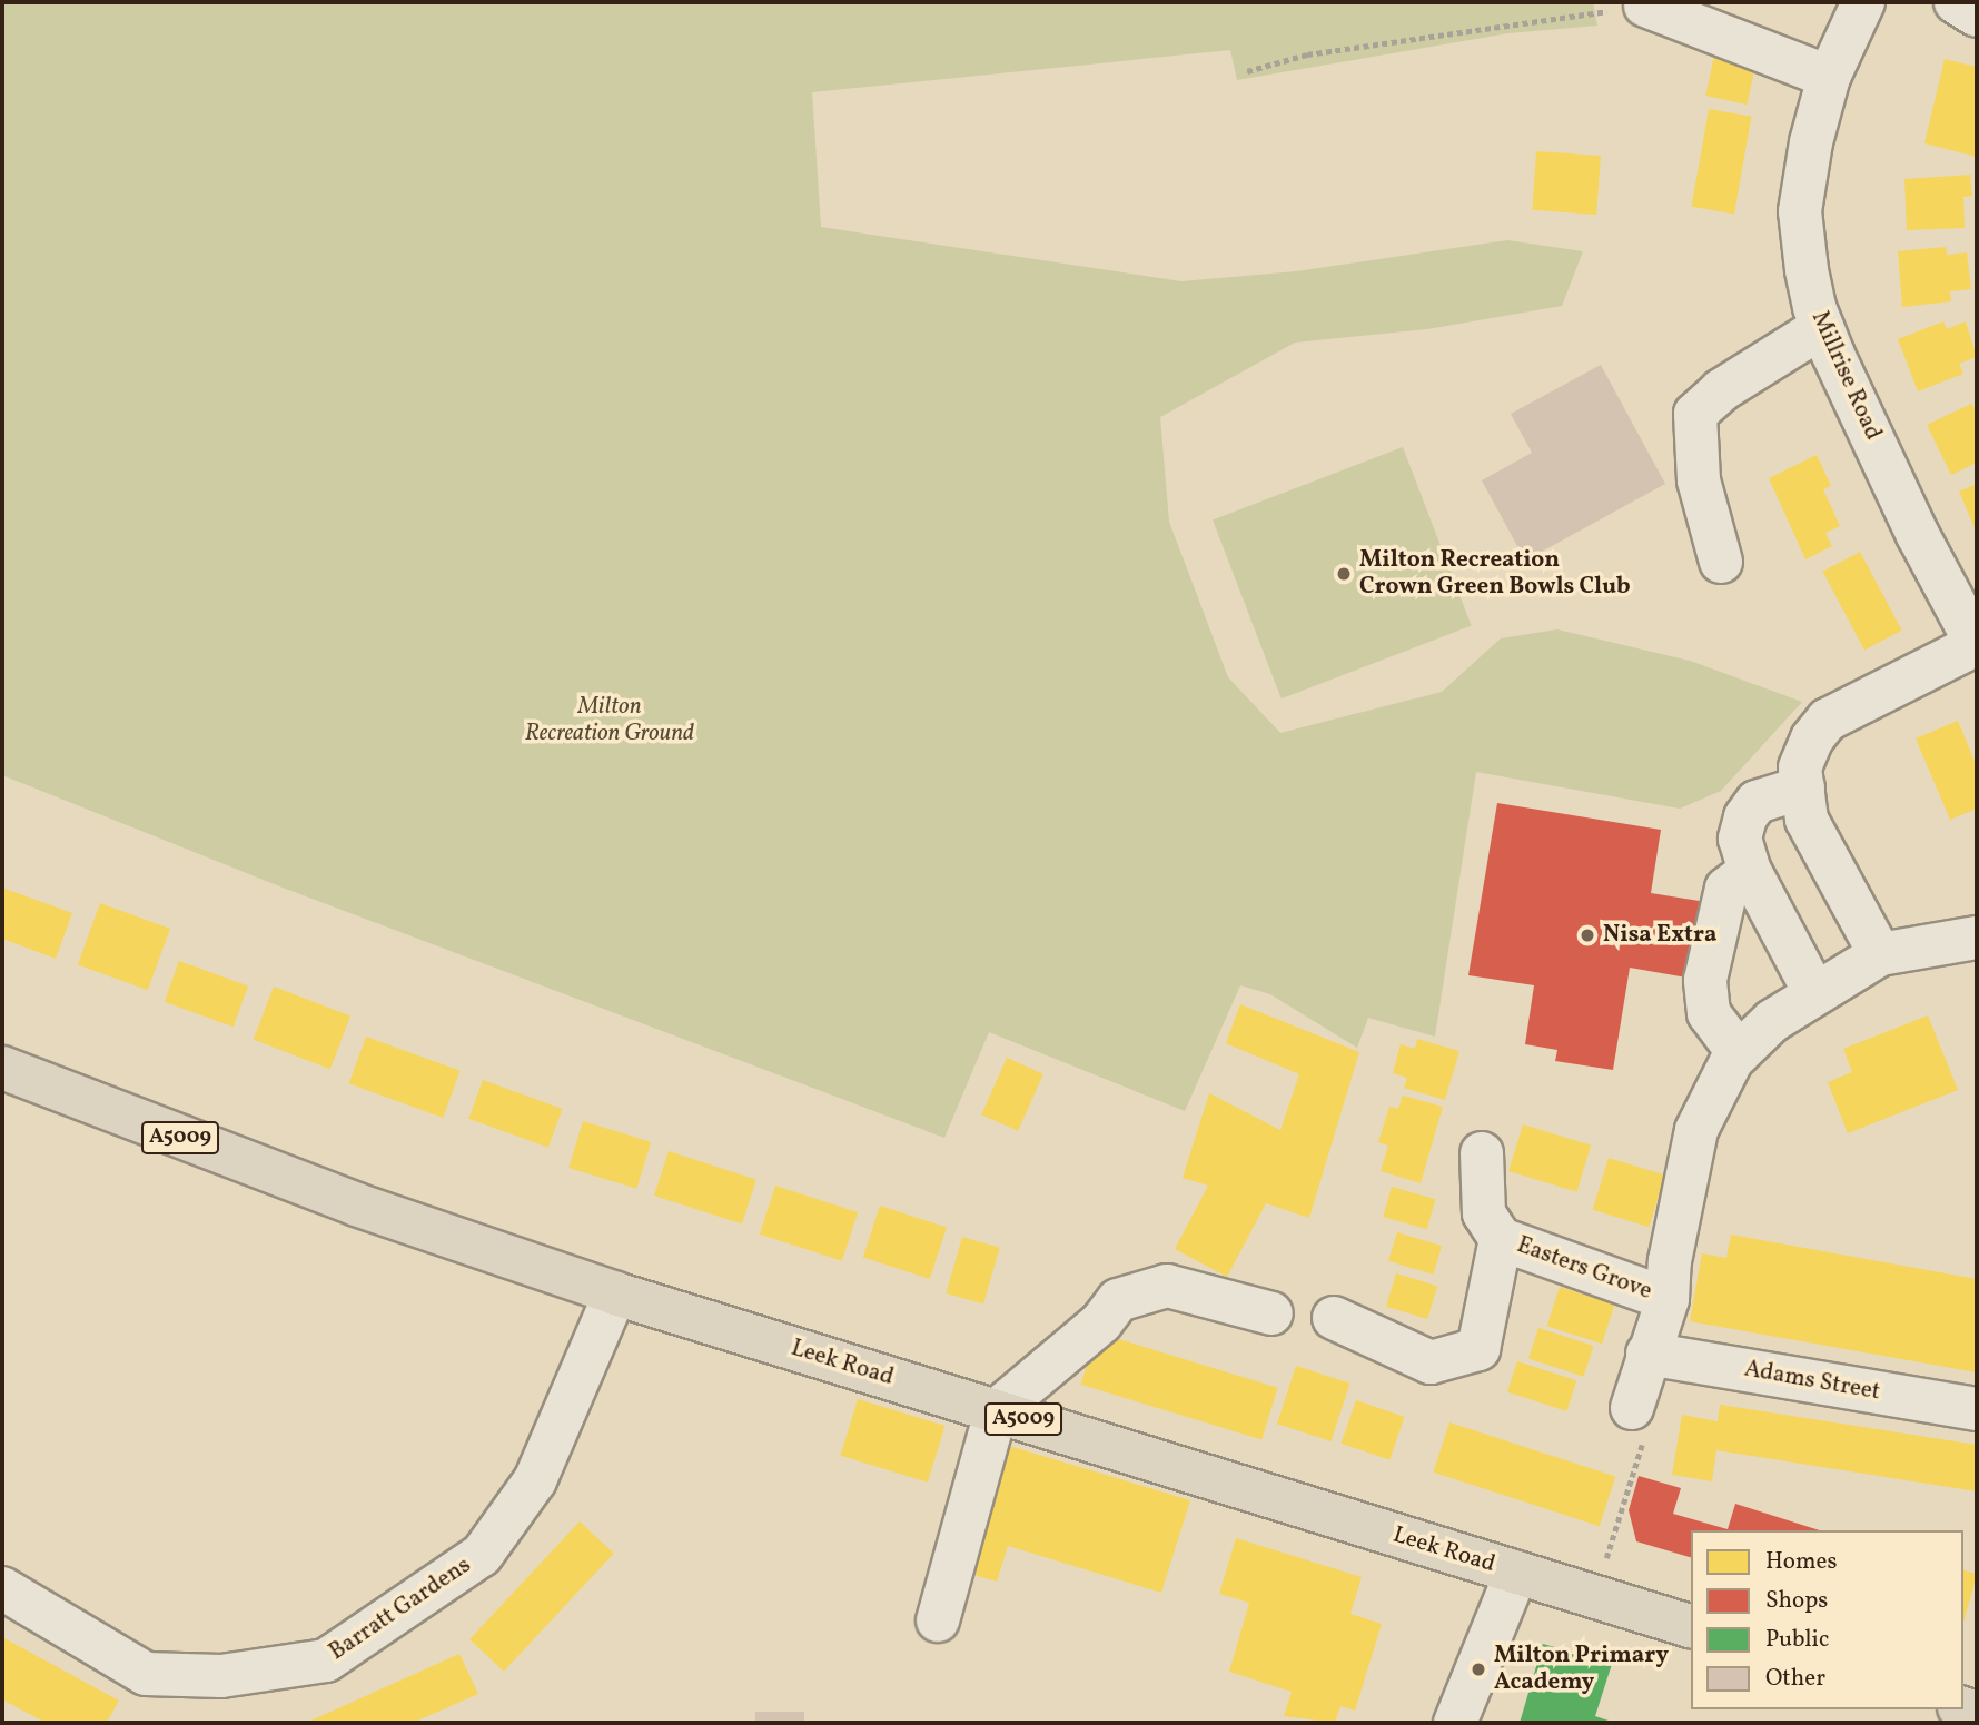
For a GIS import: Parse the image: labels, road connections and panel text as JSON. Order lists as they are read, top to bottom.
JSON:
{
  "streets": {
    "main road": ["A5009", "Leek Road"],
    "street": [
      "Millrise Road",
      "Easters Grove",
      "Adams Street",
      "Barratt Gardens"
    ]
  },
  "crossings": [
    ["Leek Road", "Barratt Gardens"]
  ],
  "parks": ["Milton Recreation Ground"],
  "places": ["Milton Recreation Crown Green Bowls Club", "Nisa Extra", "Milton Primary Academy"],
  "legend": [
    "Homes",
    "Shops",
    "Public",
    "Other"
  ]
}
